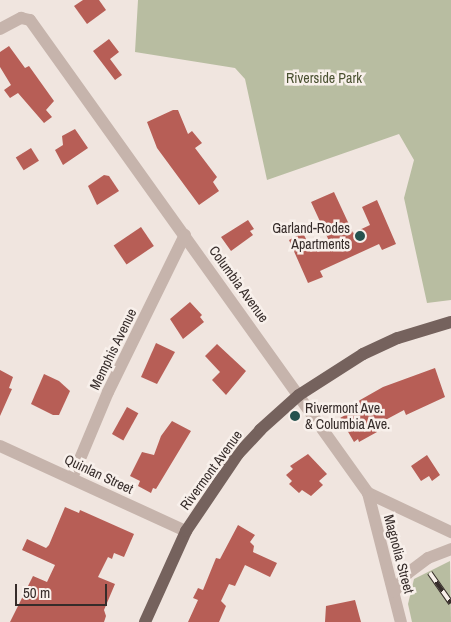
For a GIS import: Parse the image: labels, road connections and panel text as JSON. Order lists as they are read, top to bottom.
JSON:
{
  "streets": {
    "main road": ["Rivermont Avenue"],
    "street": [
      "Columbia Avenue",
      "Memphis Avenue",
      "Quinlan Street",
      "Magnolia Street"
    ]
  },
  "crossings": [
    ["Columbia Avenue", "Memphis Avenue"],
    ["Columbia Avenue", "Rivermont Avenue"],
    ["Columbia Avenue", "Magnolia Street"],
    ["Memphis Avenue", "Quinlan Street"],
    ["Rivermont Avenue", "Quinlan Street"]
  ],
  "parks": ["Riverside Park"],
  "places": ["Garland-Rodes Apartments", "Rivermont Ave. & Columbia Ave."],
  "scale_bar": "50 m"
}
